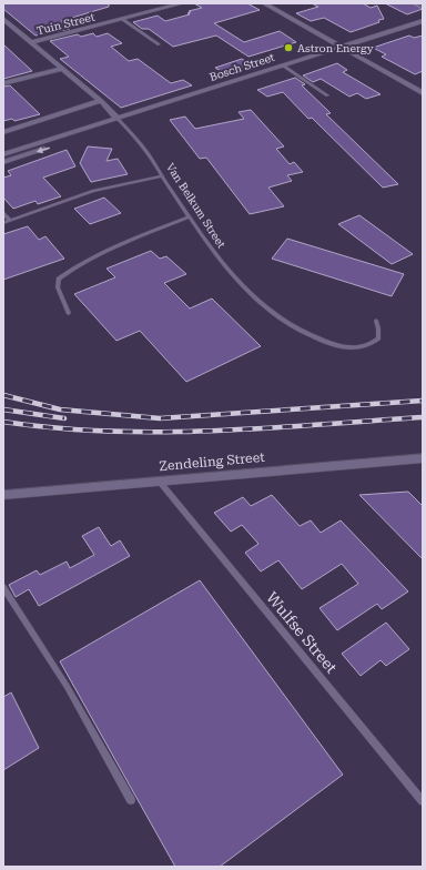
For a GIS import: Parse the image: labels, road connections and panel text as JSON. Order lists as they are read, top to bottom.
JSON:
{
  "streets": {
    "street": [
      "Tuin Street",
      "Bosch Street",
      "Van Belkum Street",
      "Zendeling Street"
    ],
    "lane": ["Wulfse Street"]
  },
  "crossings": [
    ["Tuin Street", "Van Belkum Street"],
    ["Bosch Street", "Van Belkum Street"],
    ["Zendeling Street", "Wulfse Street"]
  ],
  "places": ["Astron Energy"]
}
